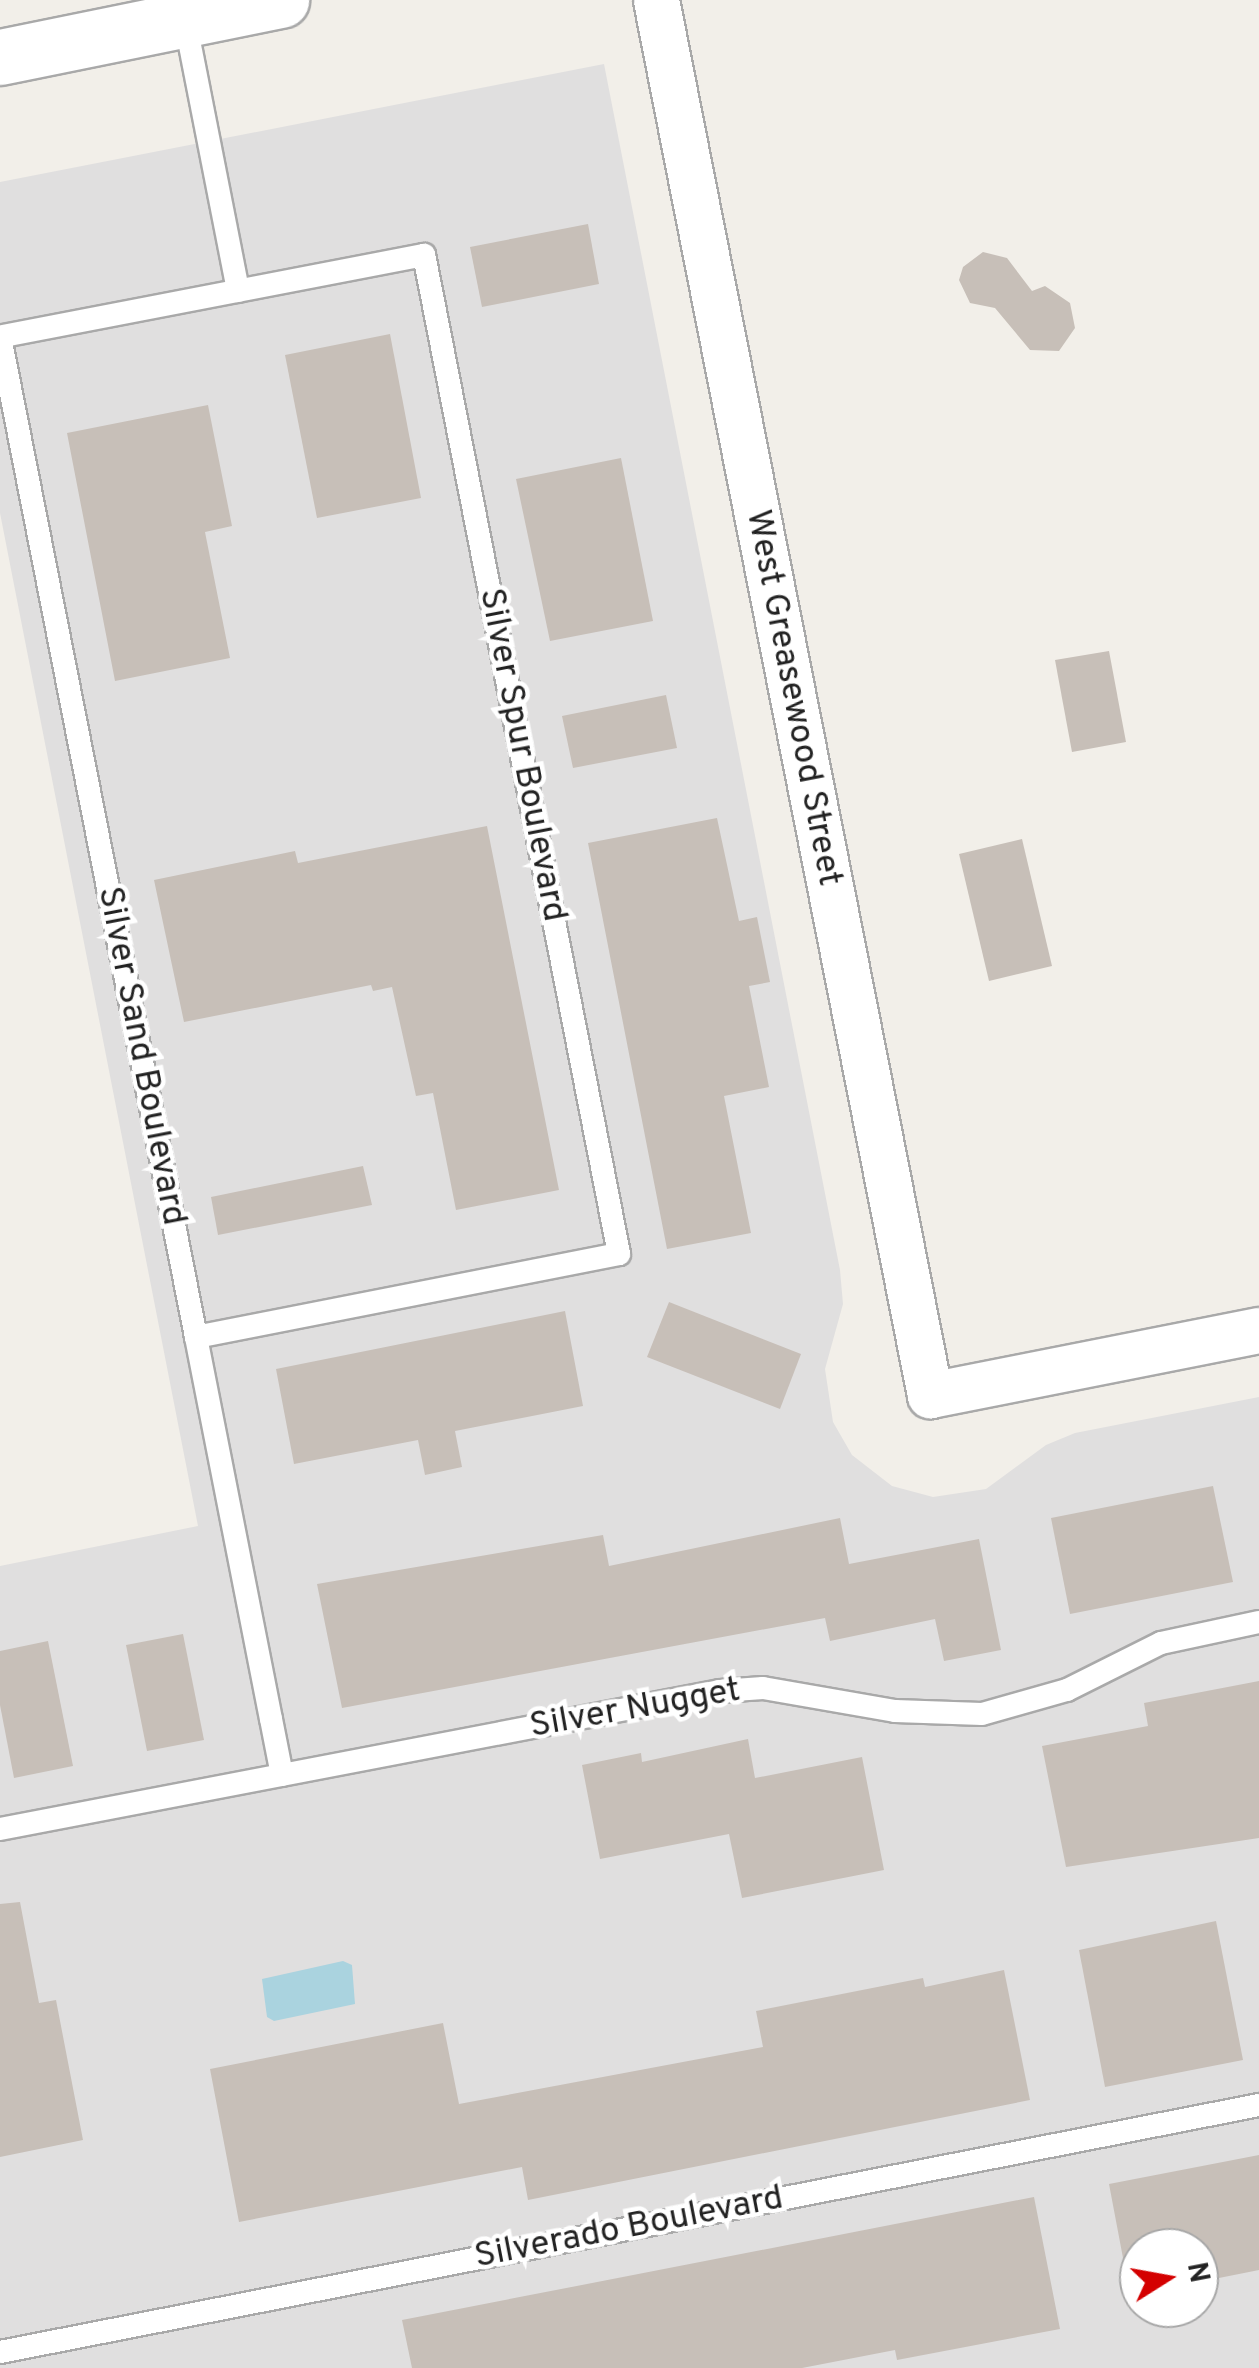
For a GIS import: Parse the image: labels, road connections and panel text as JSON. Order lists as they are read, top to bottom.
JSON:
{
  "streets": {
    "street": ["West Greasewood Street"],
    "lane": [
      "Silver Spur Boulevard",
      "Silver Sand Boulevard",
      "Silver Nugget",
      "Silverado Boulevard"
    ]
  },
  "crossings": [
    ["Silver Spur Boulevard", "Silver Sand Boulevard"],
    ["Silver Sand Boulevard", "Silver Nugget"]
  ],
  "north": "right"
}
